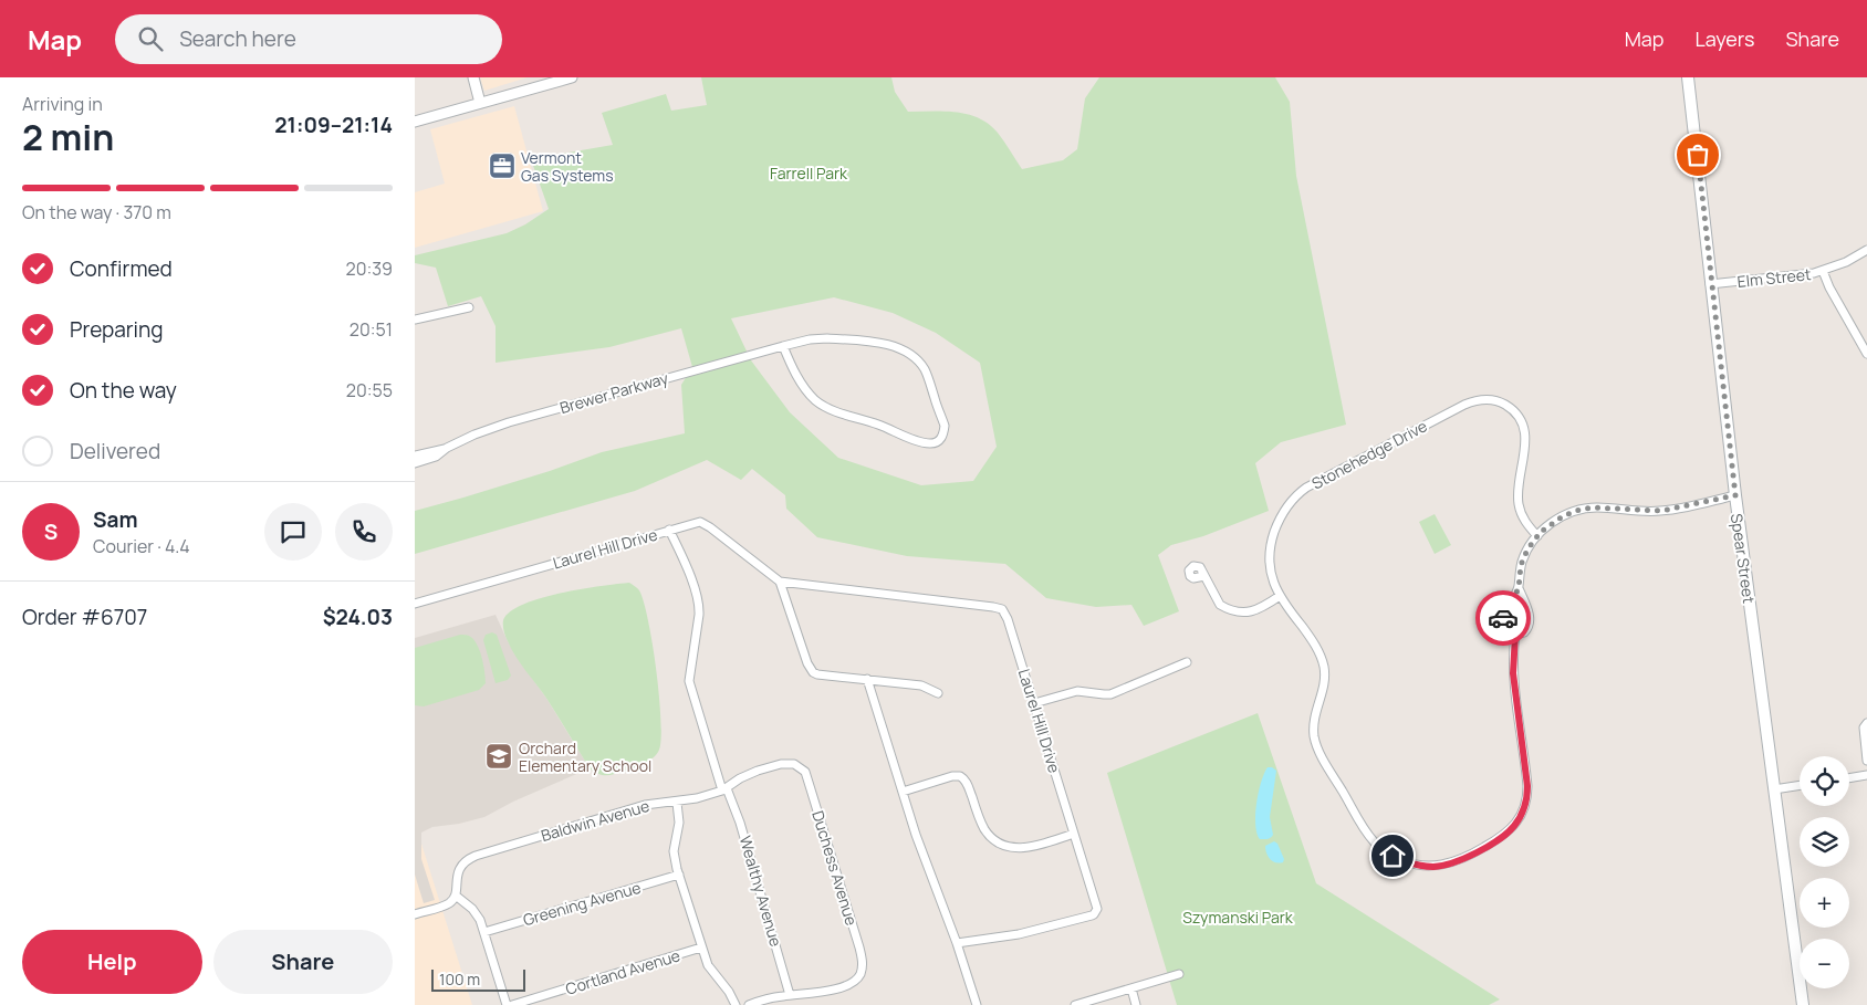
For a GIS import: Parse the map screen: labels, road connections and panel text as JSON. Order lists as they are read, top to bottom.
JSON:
{
  "streets": {
    "main road": ["Spear Street"],
    "street": [
      "Elm Street",
      "Brewer Parkway",
      "Stonehedge Drive",
      "Laurel Hill Drive",
      "Baldwin Avenue",
      "Duchess Avenue",
      "Wealthy Avenue",
      "Greening Avenue",
      "Cortland Avenue"
    ]
  },
  "crossings": [
    ["Elm Street", "Spear Street"],
    ["Laurel Hill Drive", "Wealthy Avenue"],
    ["Baldwin Avenue", "Duchess Avenue"],
    ["Baldwin Avenue", "Wealthy Avenue"],
    ["Duchess Avenue", "Wealthy Avenue"]
  ],
  "parks": ["Farrell Park", "Szymanski Park"],
  "places": {
    "office": ["Vermont Gas Systems"],
    "school or university": ["Orchard Elementary School"]
  },
  "scale_bar": "100 m",
  "page": {
    "header": "Map",
    "search": "Search here",
    "nav": ["Map", "Layers", "Share"],
    "heading": ["2 min", "Arriving in", "21:09–21:14"],
    "panel": [
      "Sam",
      "Courier · 4.4",
      "Order #6707",
      "$24.03"
    ],
    "bar": "On the way · 370 m",
    "list": [
      ["Confirmed", "20:39"],
      ["Preparing", "20:51"],
      ["On the way", "20:55"],
      "Delivered"
    ],
    "round": "S",
    "map_buttons": ["+", "−"],
    "buttons": ["Help", "Share"],
    "scale": "100 m"
  }
}
